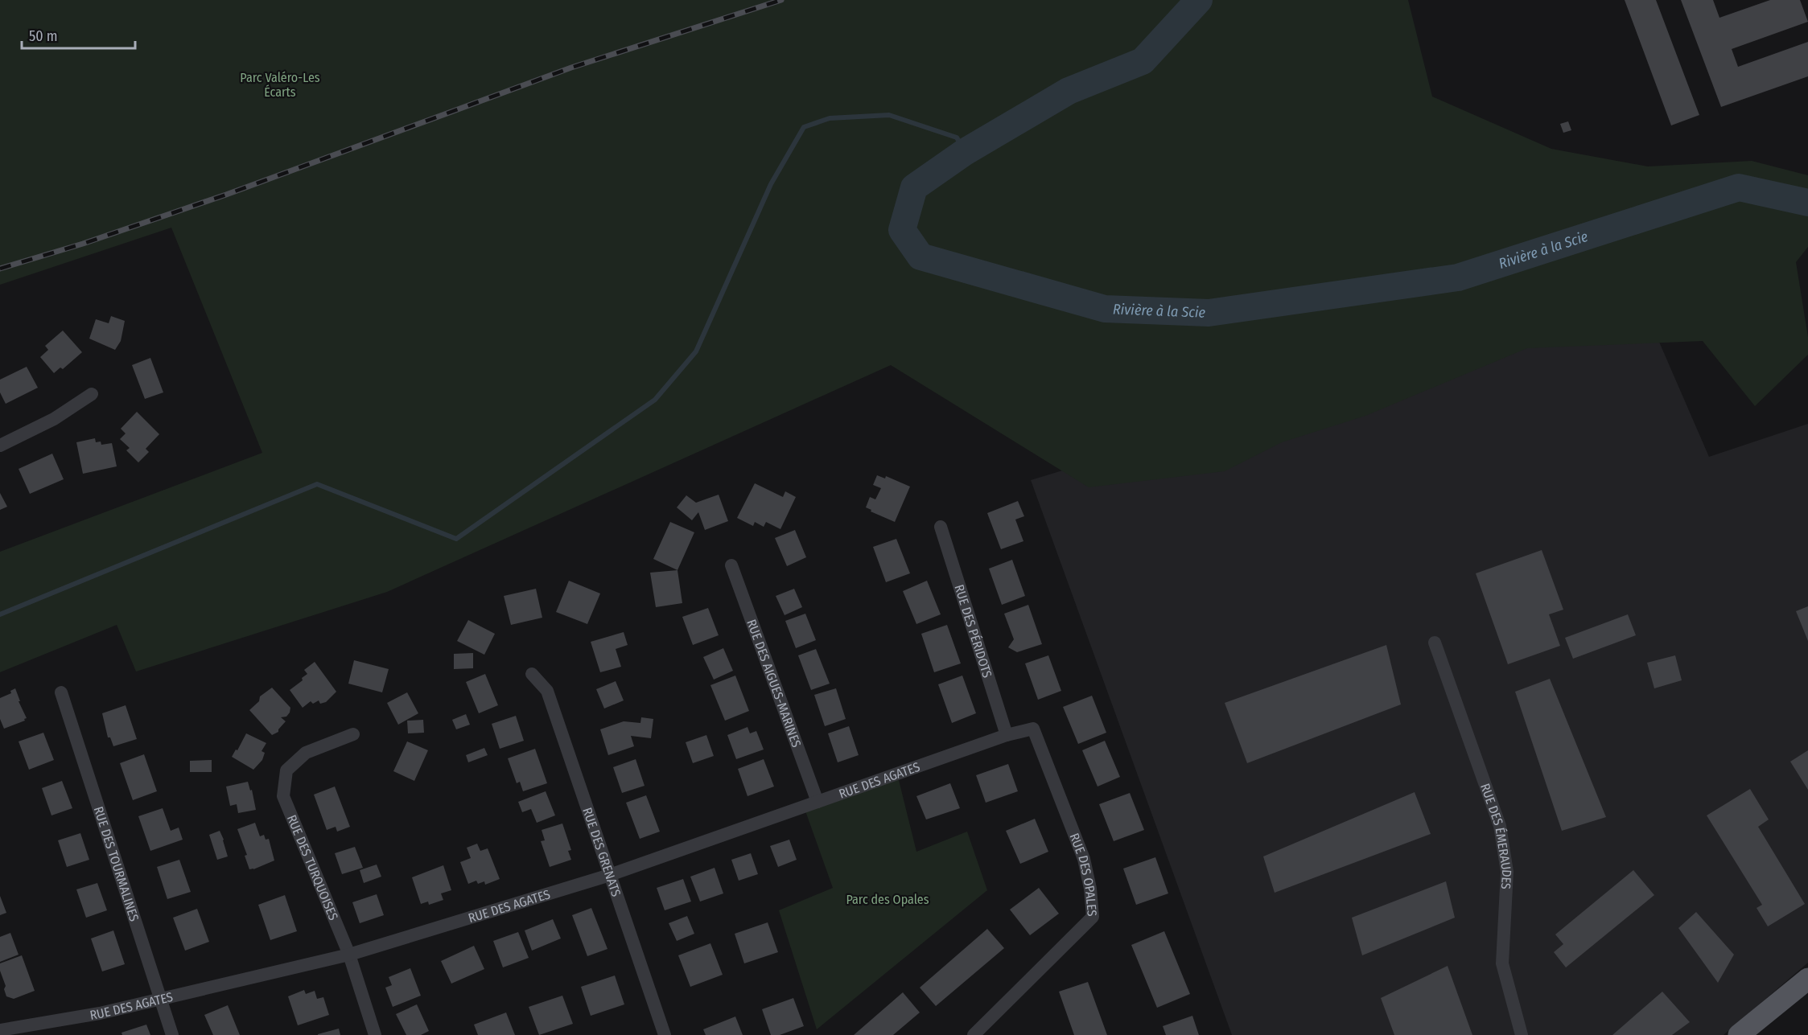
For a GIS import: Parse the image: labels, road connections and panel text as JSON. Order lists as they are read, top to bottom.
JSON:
{
  "streets": {
    "street": [
      "RUE DES PÉRIDOTS",
      "RUE DES AIGUES-MARINES",
      "RUE DES AGATES",
      "RUE DES ÉMERAUDES",
      "RUE DES GRENATS",
      "RUE DES TOURMALINES",
      "RUE DES TURQUOISES",
      "RUE DES OPALES"
    ]
  },
  "crossings": [
    ["RUE DES PÉRIDOTS", "RUE DES AGATES"],
    ["RUE DES PÉRIDOTS", "RUE DES OPALES"],
    ["RUE DES AIGUES-MARINES", "RUE DES AGATES"],
    ["RUE DES AGATES", "RUE DES GRENATS"],
    ["RUE DES AGATES", "RUE DES TOURMALINES"],
    ["RUE DES AGATES", "RUE DES TURQUOISES"],
    ["RUE DES AGATES", "RUE DES OPALES"]
  ],
  "water": ["Rivière à la Scie"],
  "parks": ["Parc Valéro-Les Écarts", "Parc des Opales"],
  "scale_bar": "50 m"
}
